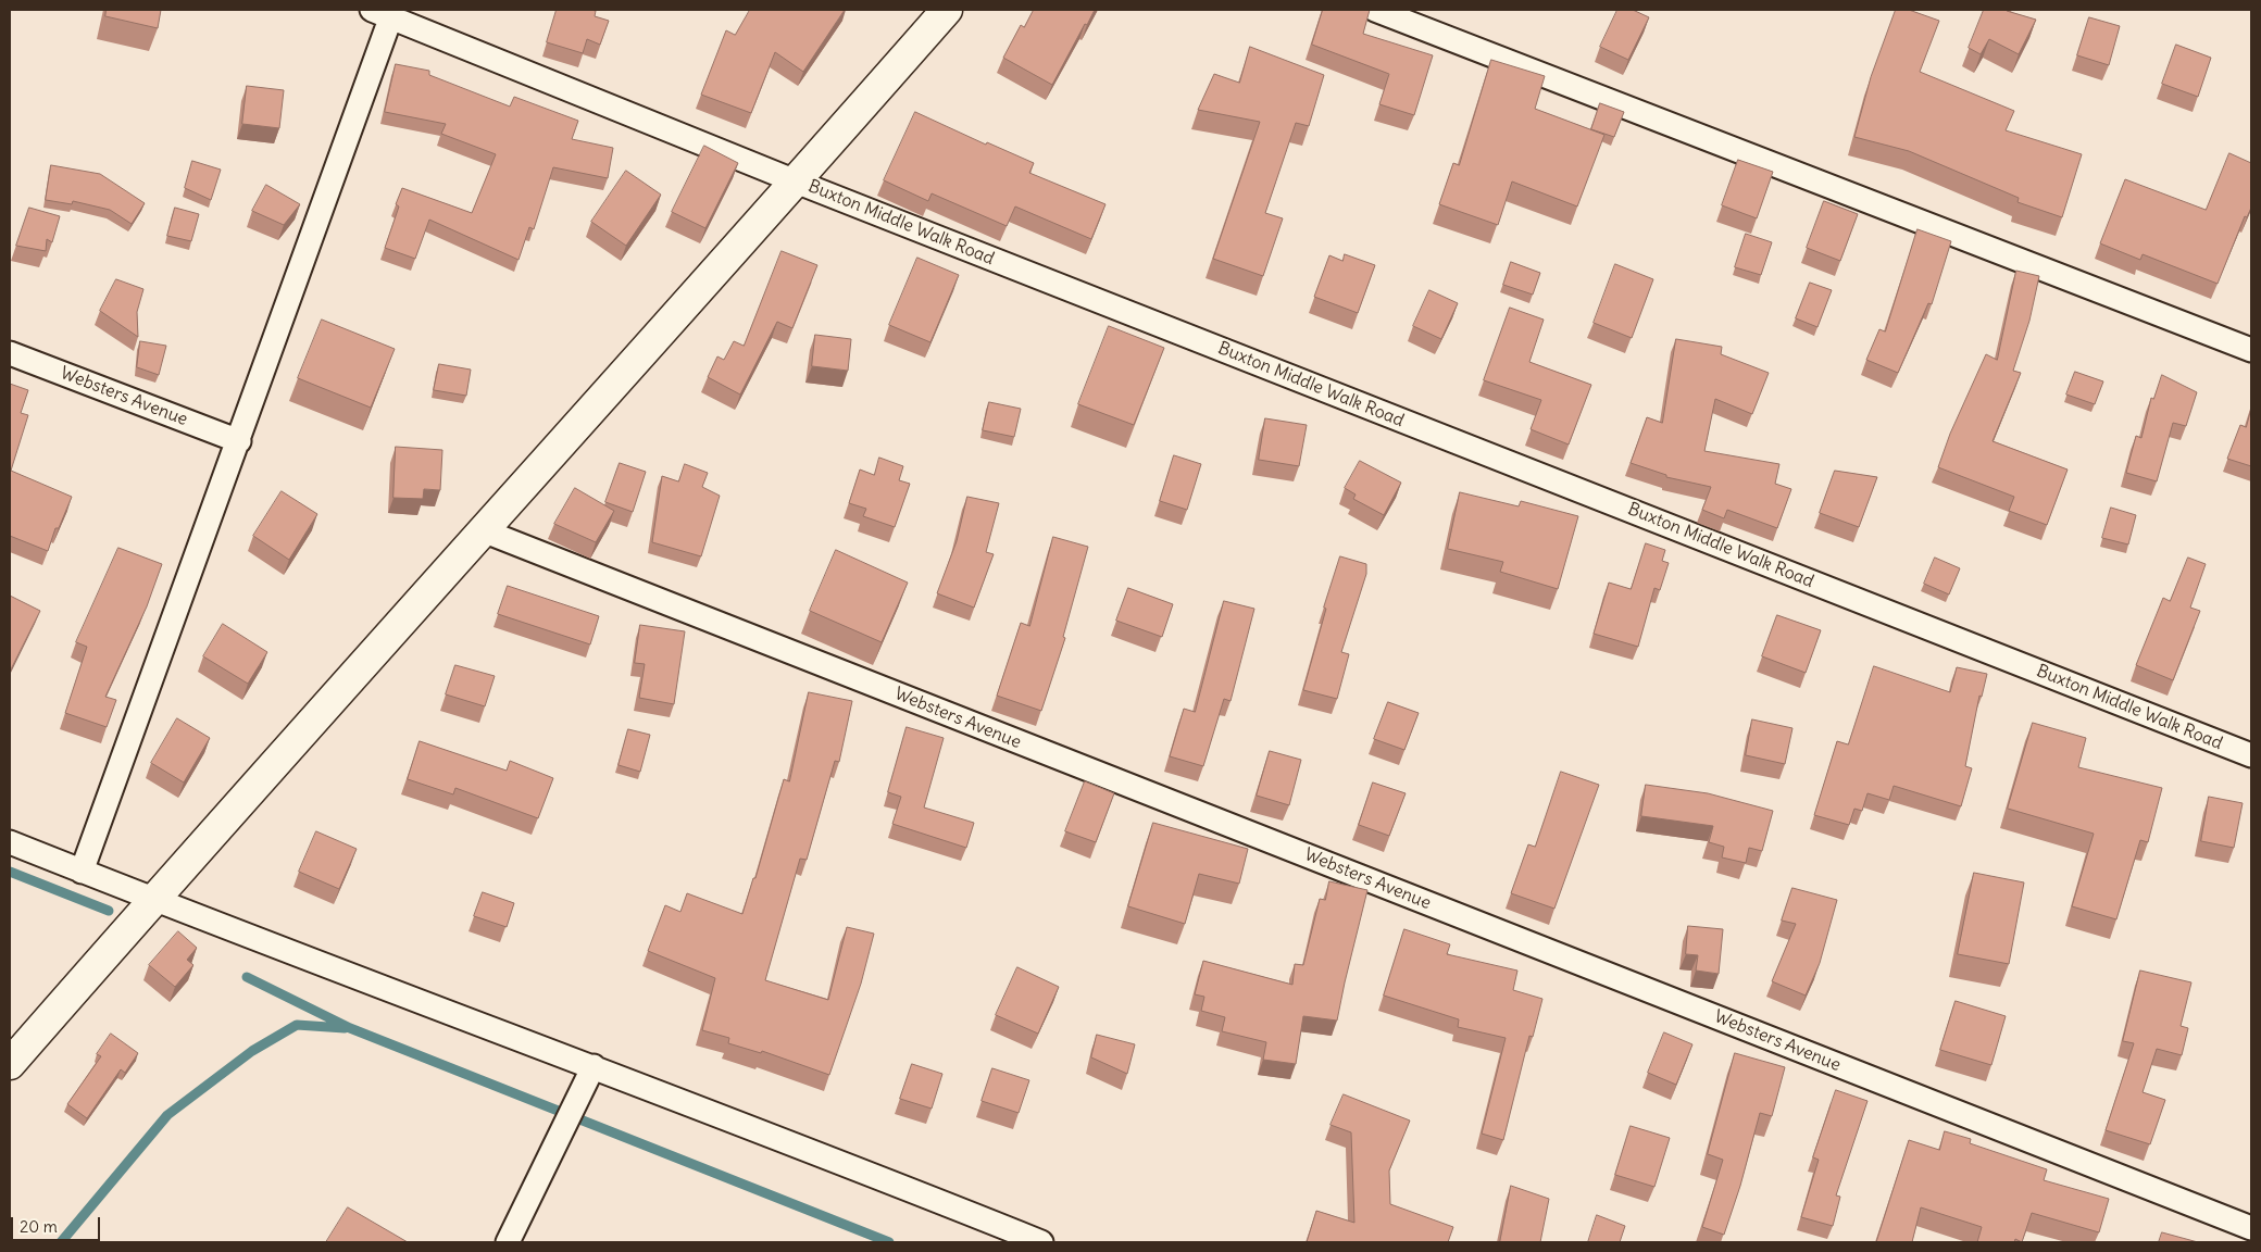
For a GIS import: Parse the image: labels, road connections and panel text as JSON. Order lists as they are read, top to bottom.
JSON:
{
  "streets": {
    "street": ["Buxton Middle Walk Road", "Websters Avenue"]
  },
  "scale_bar": "20 m"
}
